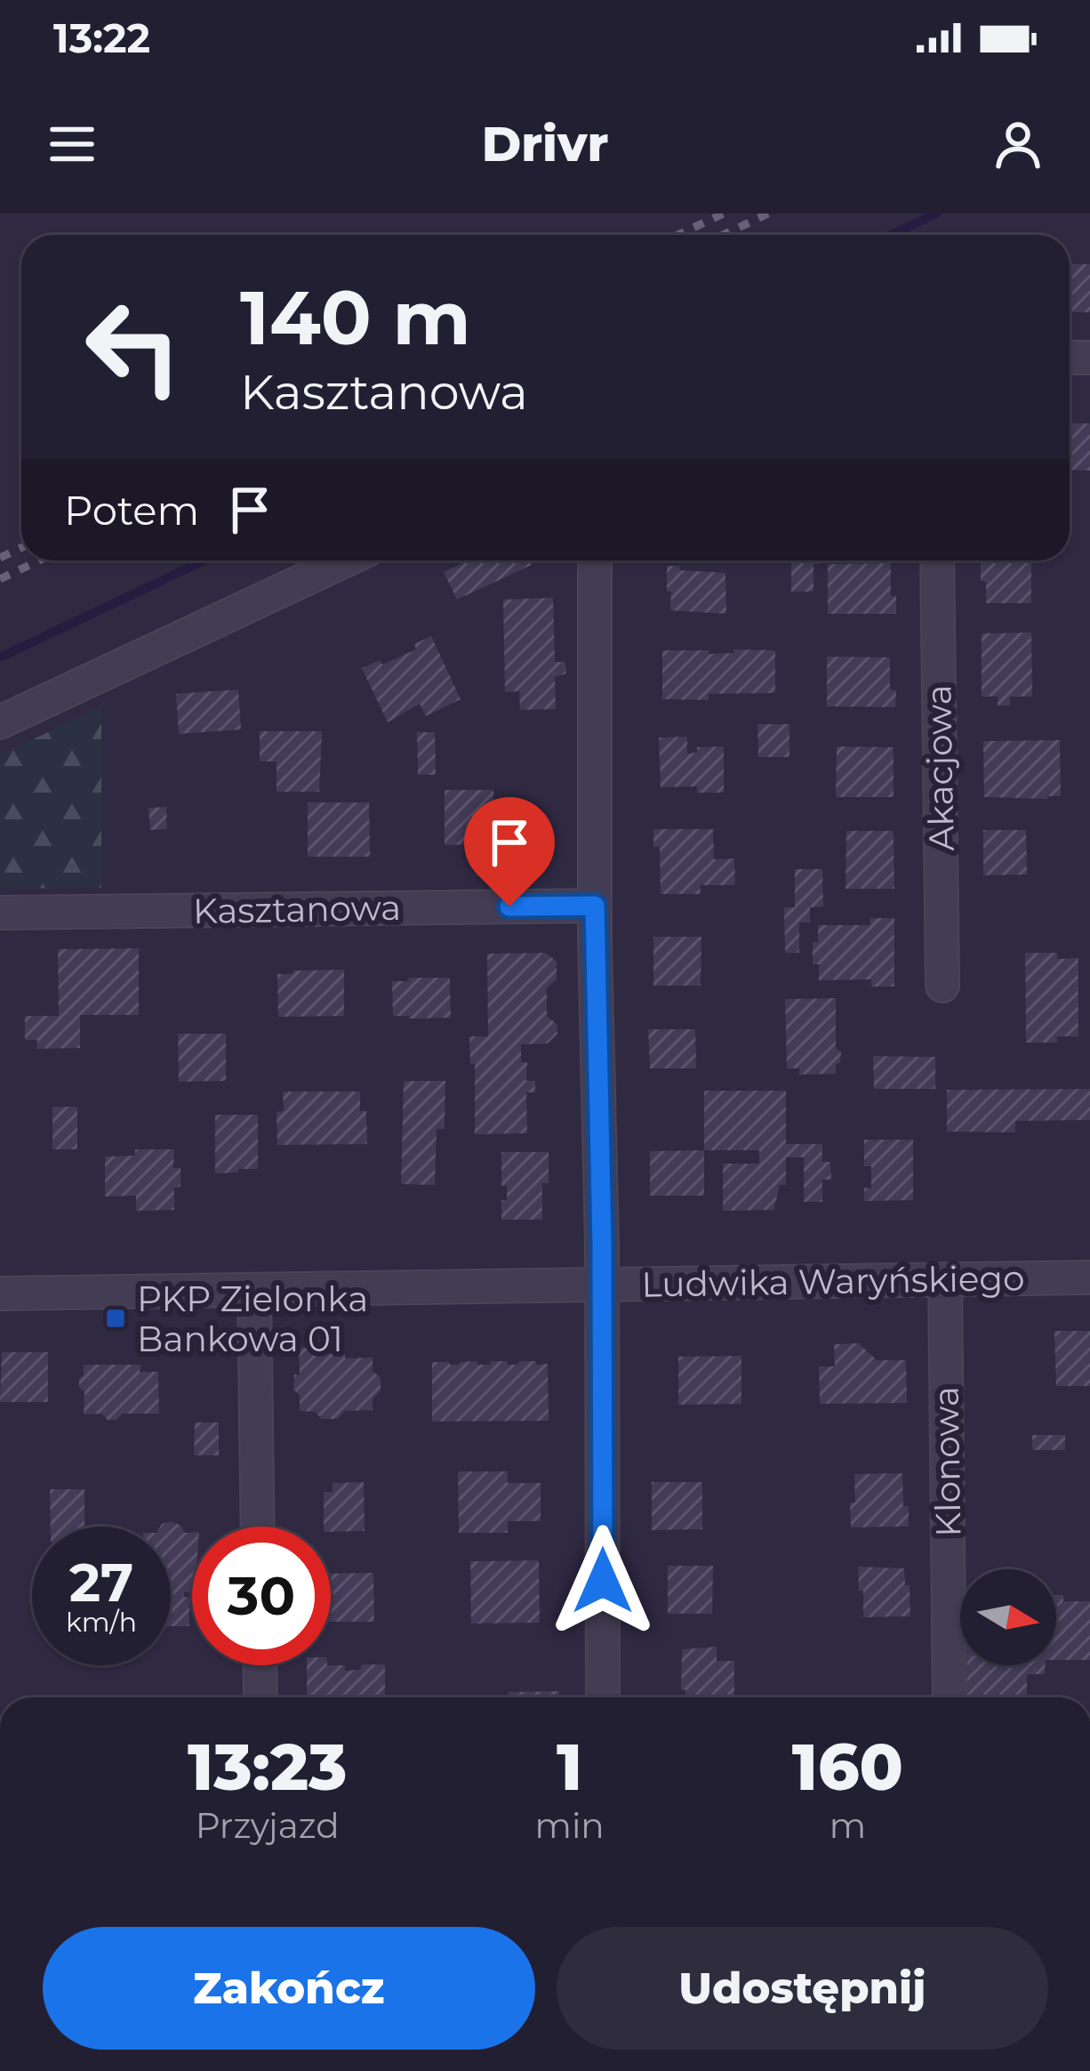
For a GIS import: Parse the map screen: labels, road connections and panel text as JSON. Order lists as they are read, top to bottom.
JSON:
{
  "streets": {
    "street": [
      "Akacjowa",
      "Kasztanowa",
      "Ludwika Waryńskiego",
      "Klonowa"
    ]
  },
  "crossings": [
    ["Ludwika Waryńskiego", "Klonowa"]
  ],
  "places": {
    "transit": ["PKP Zielonka Bankowa 01"]
  },
  "north": "right",
  "page": {
    "status": "13:22",
    "header": "Drivr",
    "turn": ["140 m", "Kasztanowa"],
    "then": "Potem",
    "speed": "27 km/h",
    "limit": "30",
    "eta": [
      "13:23",
      "Przyjazd",
      "1",
      "min",
      "160",
      "m"
    ],
    "buttons": ["Zakończ", "Udostępnij"]
  }
}
